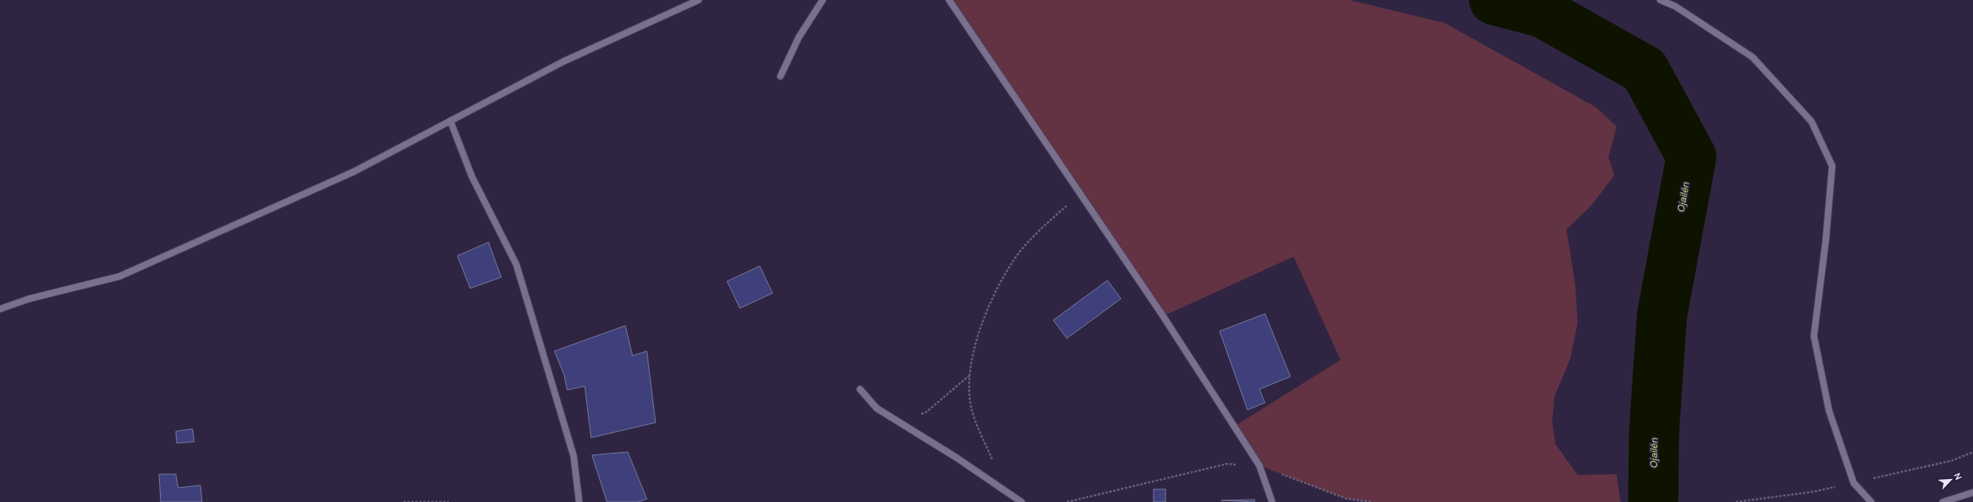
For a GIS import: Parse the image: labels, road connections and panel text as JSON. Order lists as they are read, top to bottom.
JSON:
{
  "water": ["Ojailén"],
  "north": "top right"
}
